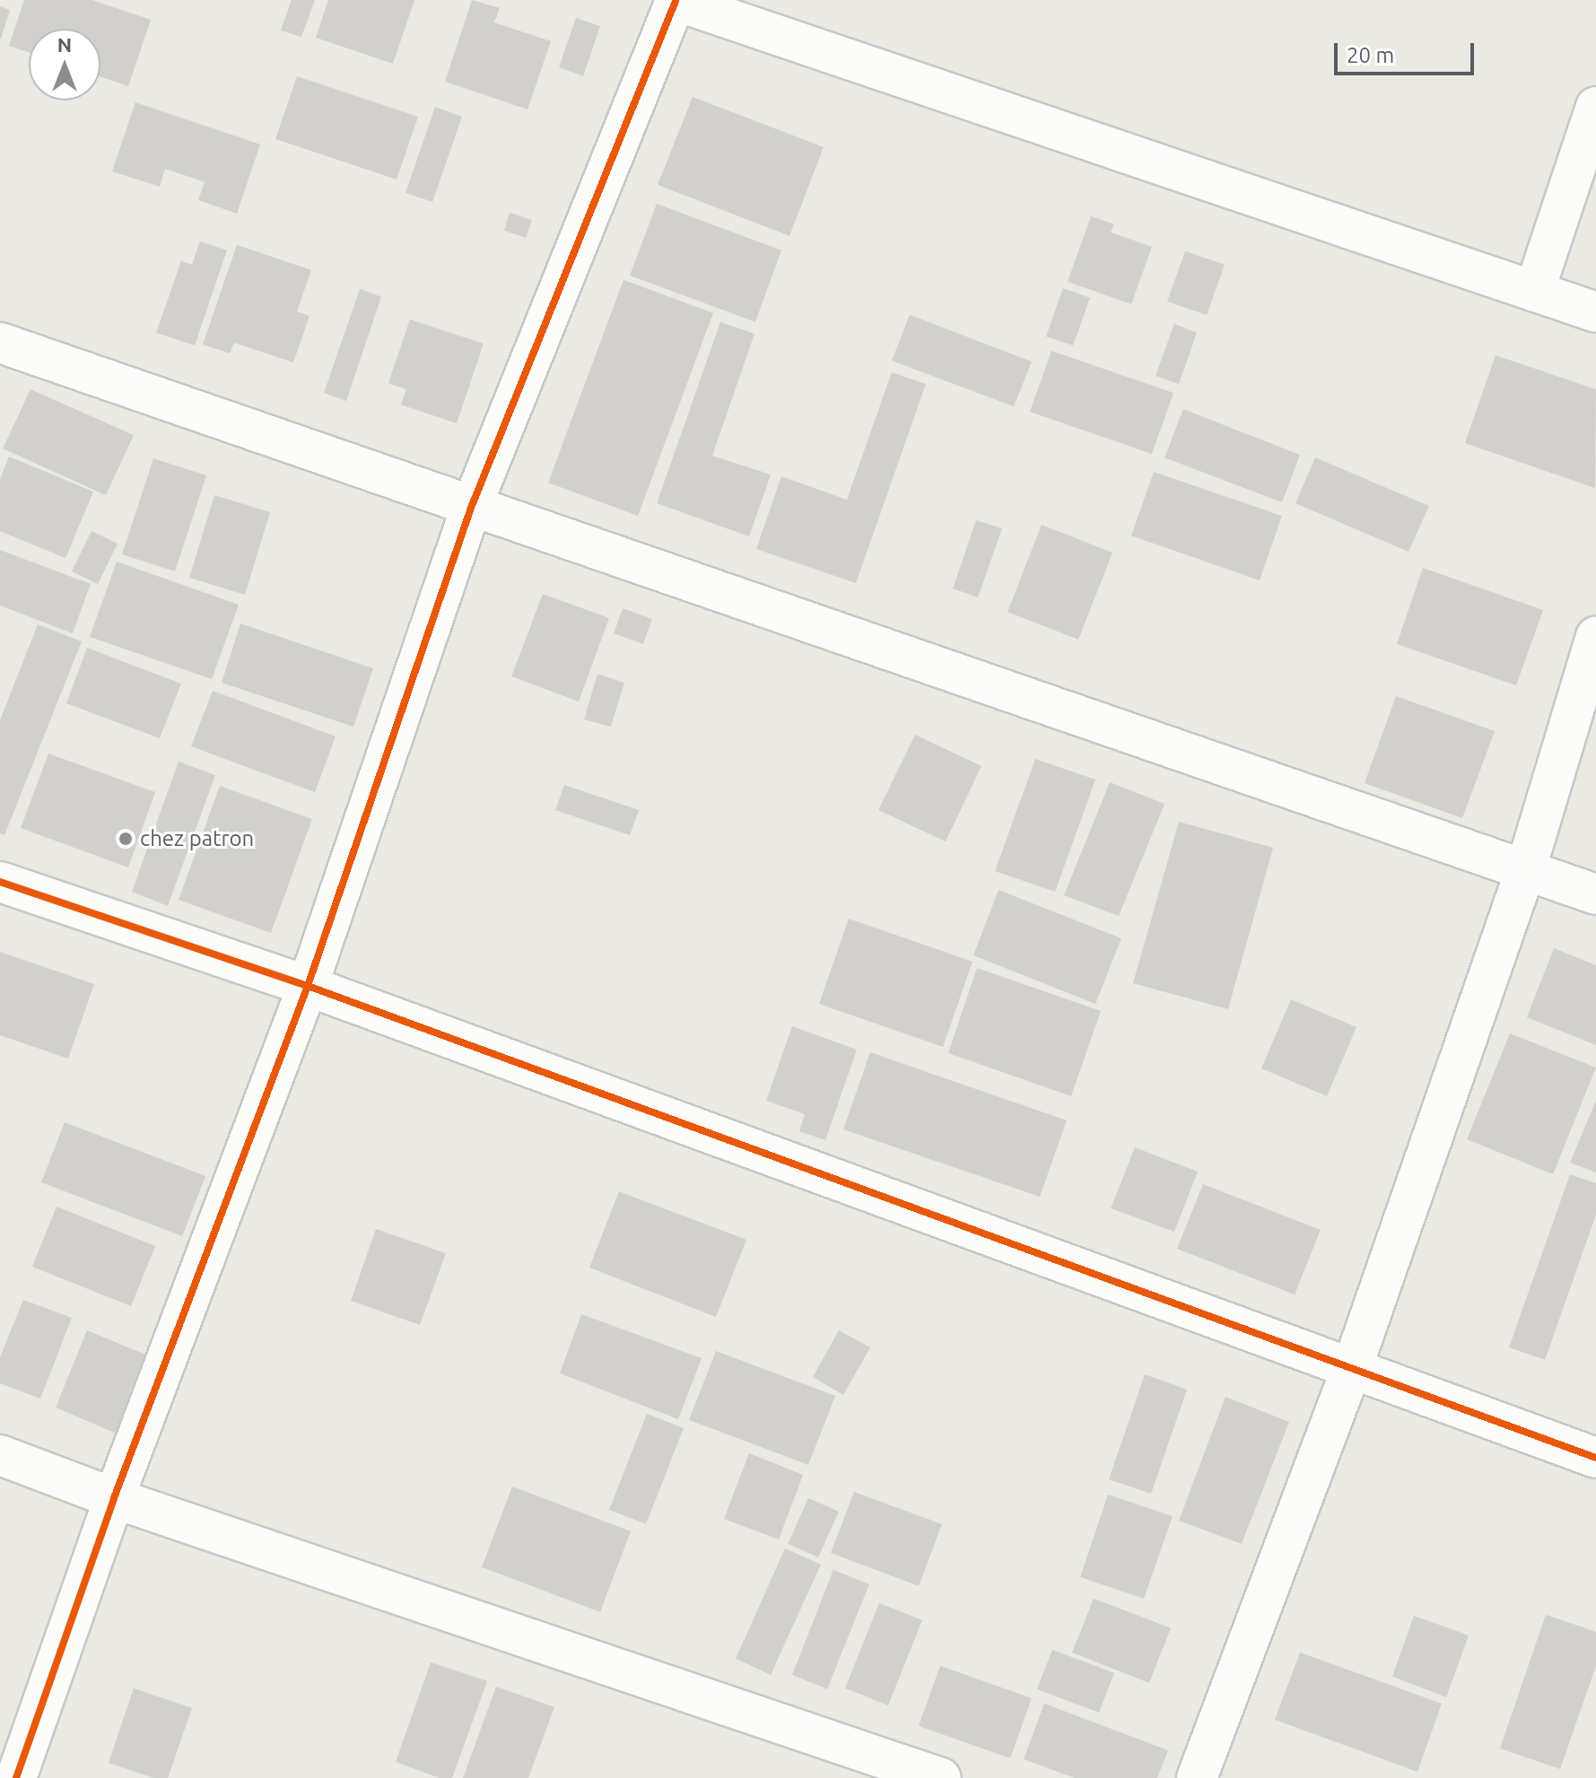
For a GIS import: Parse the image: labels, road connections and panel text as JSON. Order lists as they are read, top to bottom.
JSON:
{
  "places": ["chez patron"],
  "scale_bar": "20 m",
  "north": "top"
}
